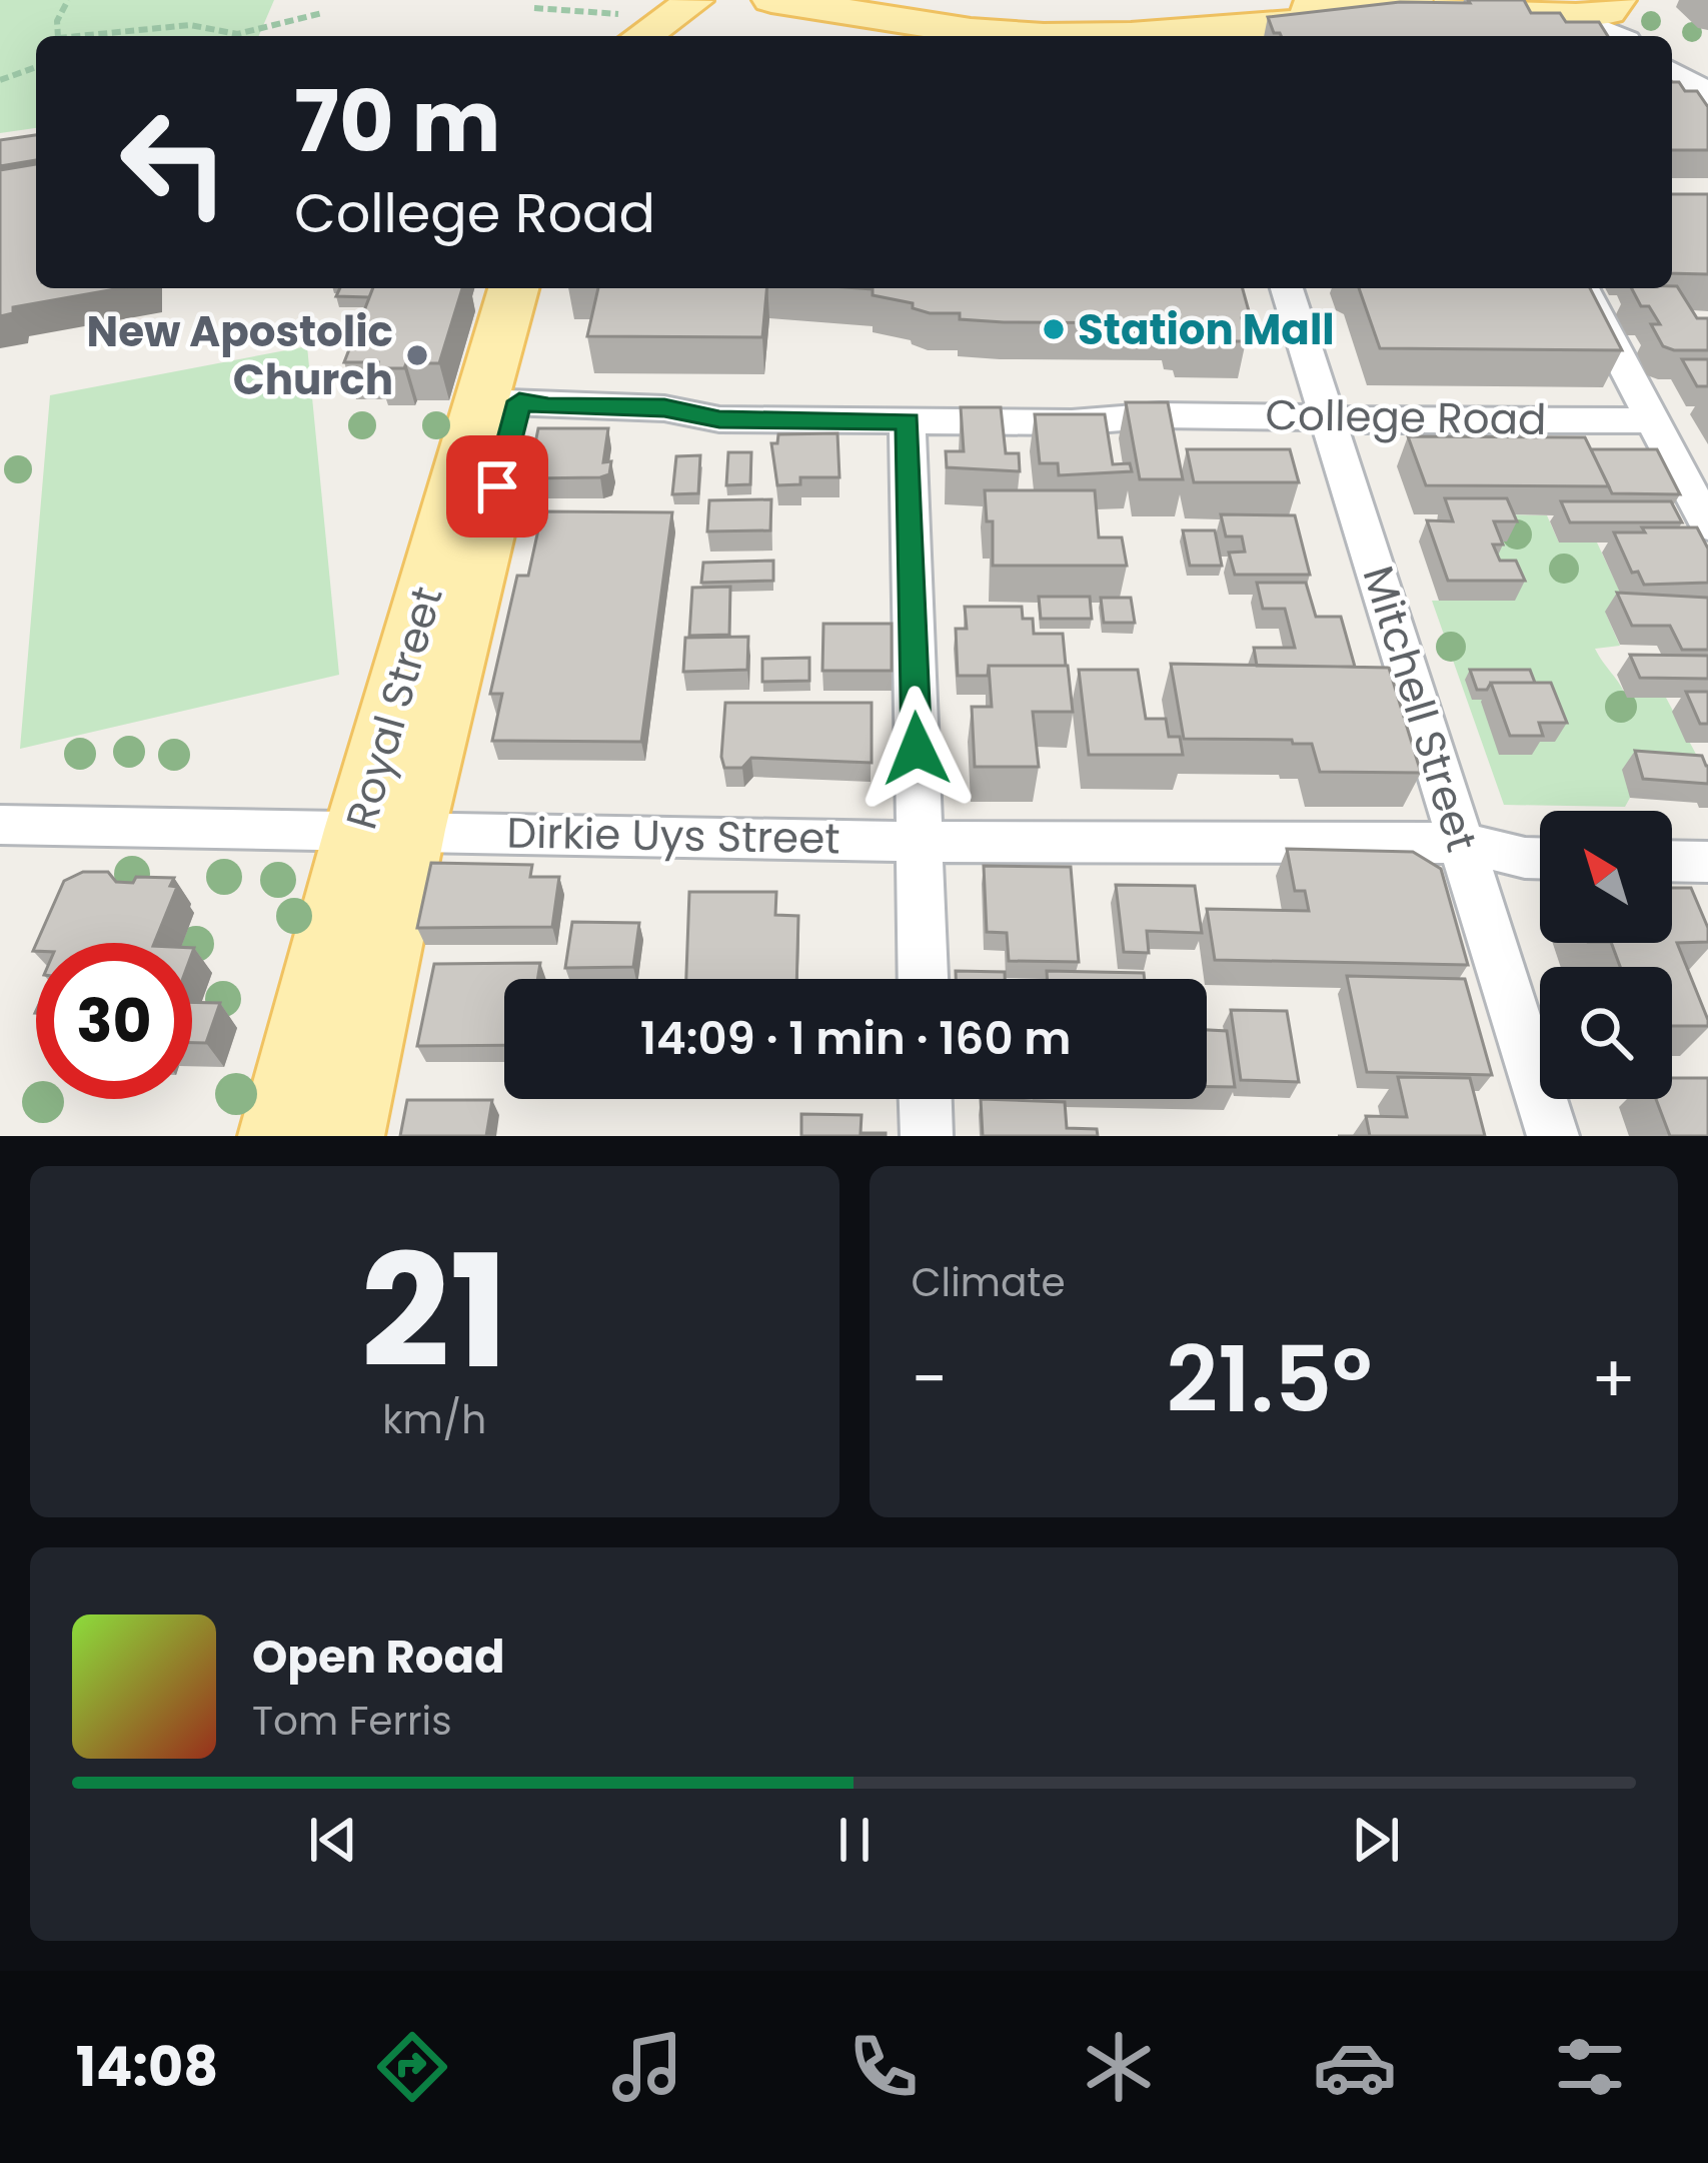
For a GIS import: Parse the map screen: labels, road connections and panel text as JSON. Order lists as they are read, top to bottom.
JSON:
{
  "streets": {
    "main road": ["Royal Street"],
    "street": ["College Road", "Mitchell Street", "Dirkie Uys Street"]
  },
  "crossings": [
    ["College Road", "Royal Street"],
    ["College Road", "Mitchell Street"],
    ["Royal Street", "Dirkie Uys Street"],
    ["Mitchell Street", "Dirkie Uys Street"]
  ],
  "places": ["Station Mall", "New Apostolic Church"],
  "north": "top left",
  "page": {
    "turn": ["70 m", "College Road"],
    "limit": "30",
    "trip": "14:09 · 1 min · 160 m",
    "tile": [
      ["21", "km/h"],
      "Climate"
    ],
    "heat": ["−", "21.5°", "+"],
    "song": ["Open Road", "Tom Ferris"],
    "tabs": "14:08"
  }
}
